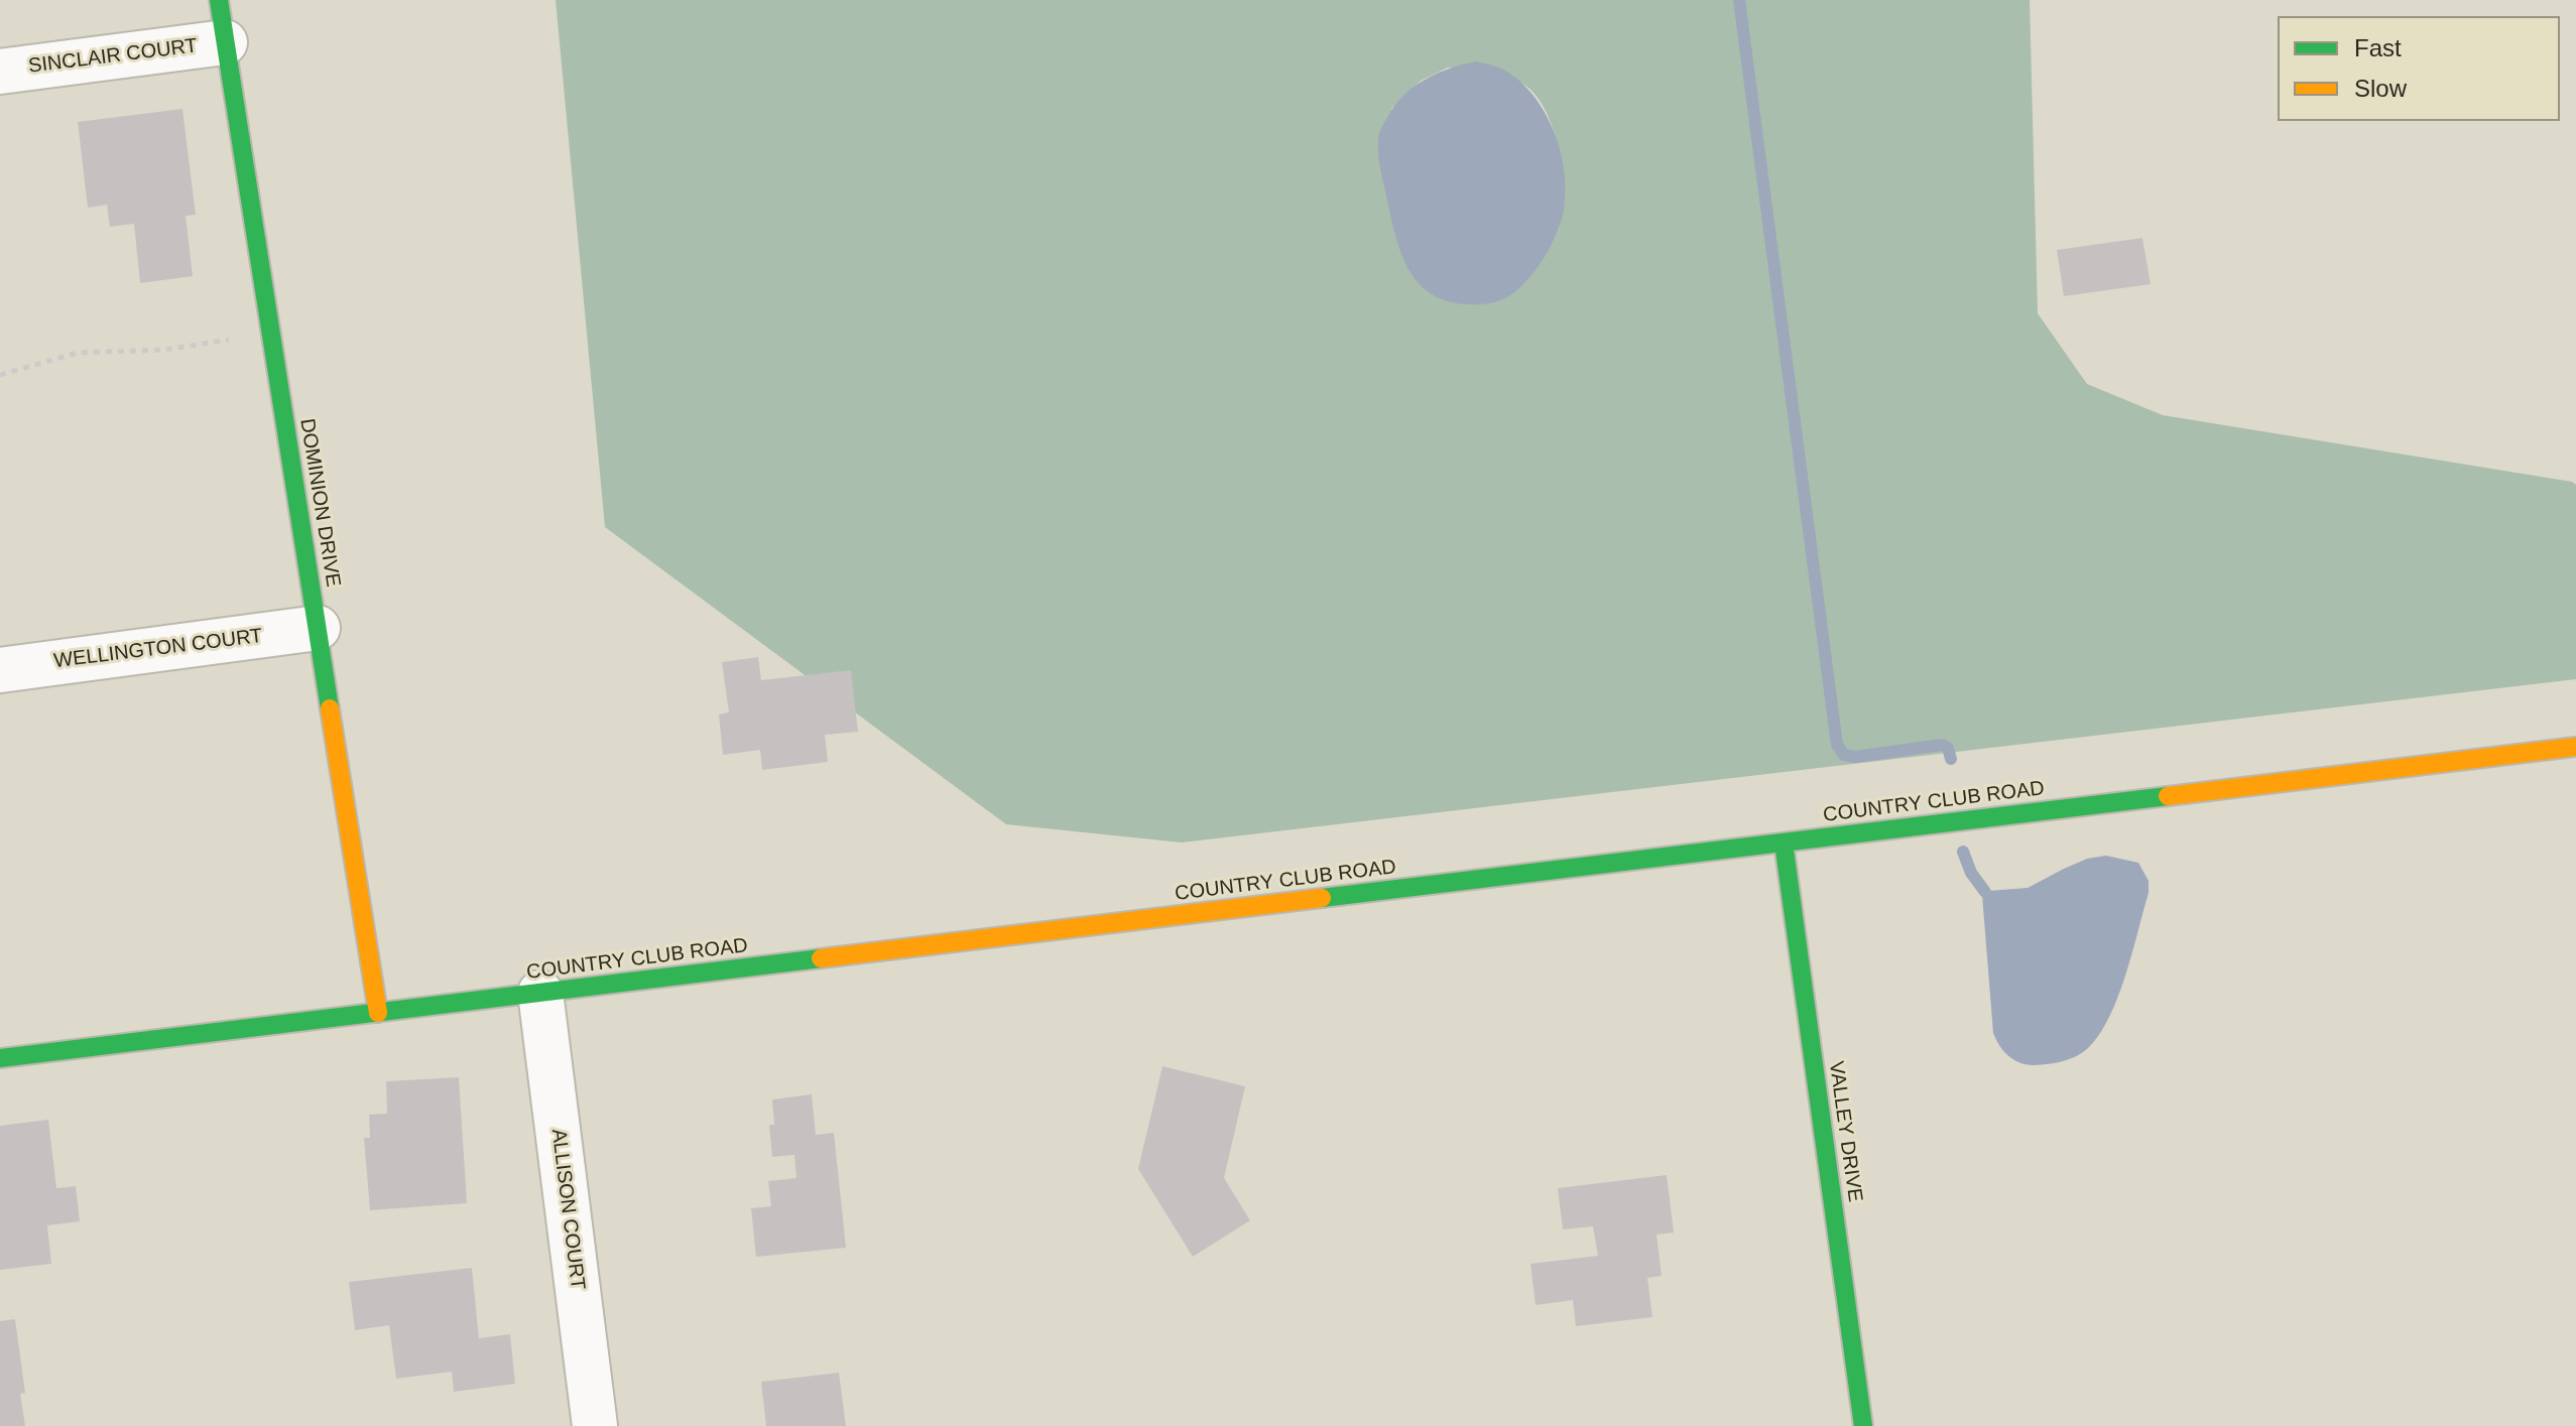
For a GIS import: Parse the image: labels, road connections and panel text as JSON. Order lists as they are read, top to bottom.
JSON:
{
  "streets": {
    "street": [
      "SINCLAIR COURT",
      "DOMINION DRIVE",
      "WELLINGTON COURT",
      "COUNTRY CLUB ROAD",
      "VALLEY DRIVE",
      "ALLISON COURT"
    ]
  },
  "crossings": [
    ["SINCLAIR COURT", "DOMINION DRIVE"],
    ["DOMINION DRIVE", "WELLINGTON COURT"],
    ["DOMINION DRIVE", "COUNTRY CLUB ROAD"],
    ["COUNTRY CLUB ROAD", "VALLEY DRIVE"],
    ["COUNTRY CLUB ROAD", "ALLISON COURT"]
  ],
  "legend": ["Fast", "Slow"]
}
